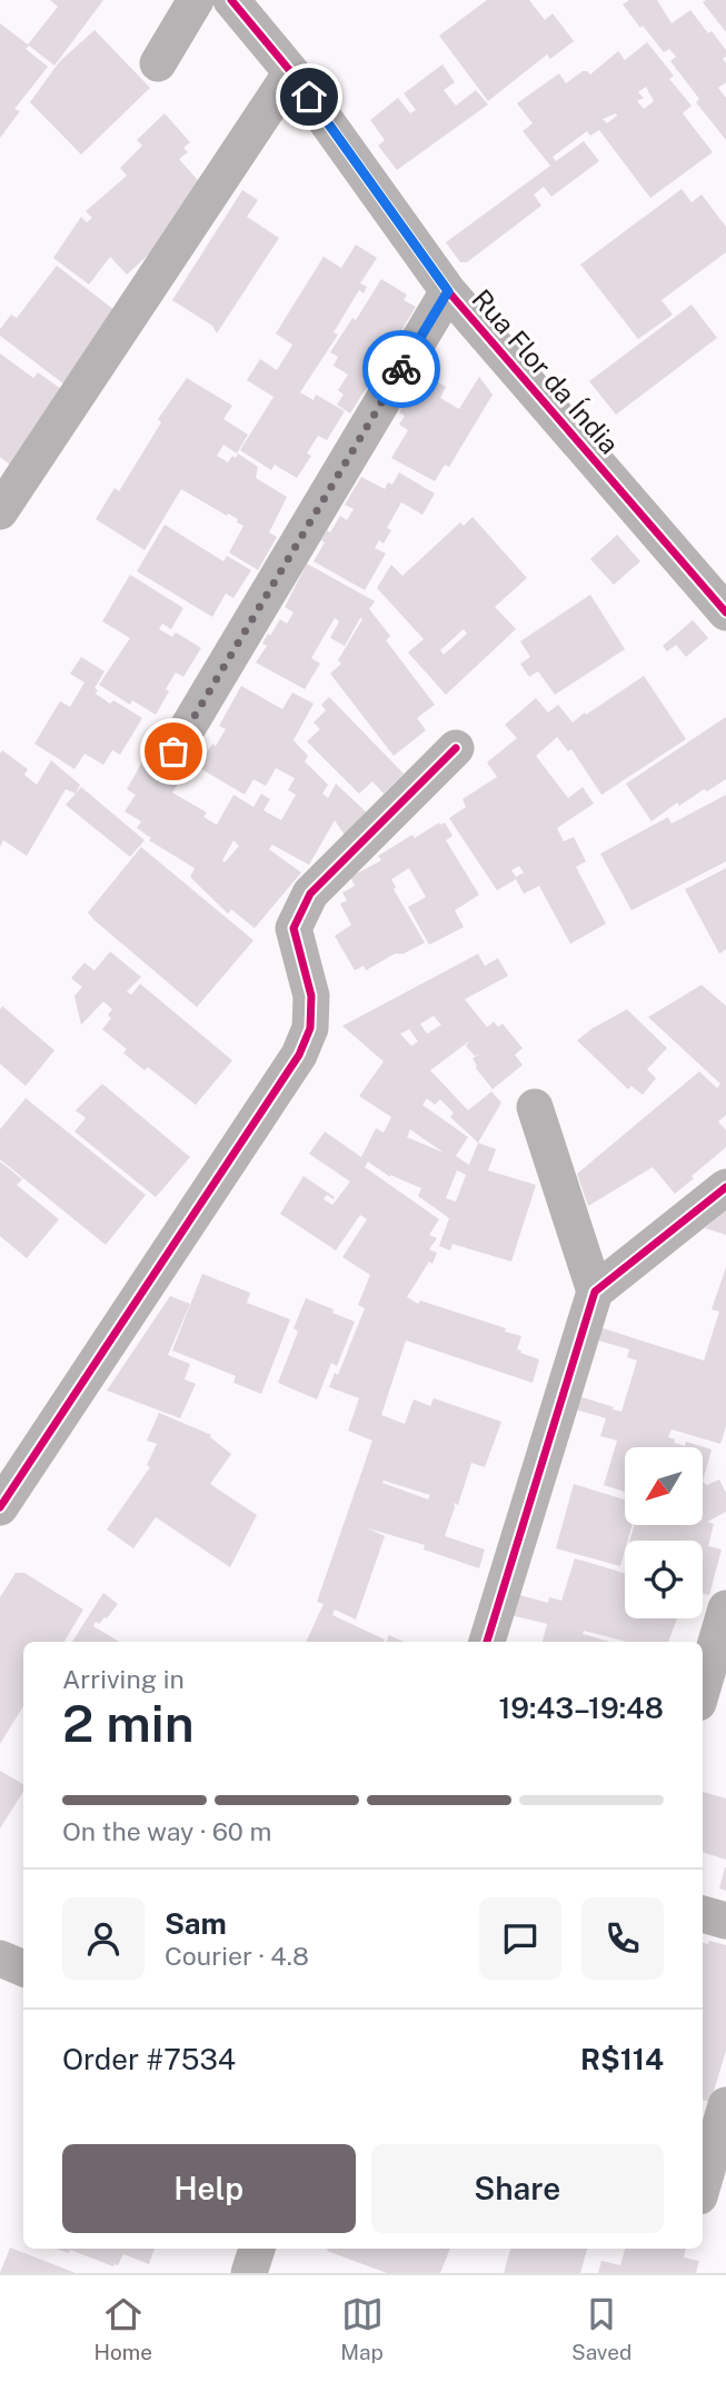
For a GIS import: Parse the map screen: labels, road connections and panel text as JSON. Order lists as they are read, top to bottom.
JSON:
{
  "streets": {
    "street": ["Rua Flor da Índia"]
  },
  "north": "bottom left",
  "page": {
    "heading": ["2 min", "Arriving in", "19:43–19:48"],
    "panel": [
      "Sam",
      "Courier · 4.8",
      "Order #7534",
      "R$114"
    ],
    "bar": "On the way · 60 m",
    "buttons": ["Help", "Share"],
    "tabs": ["Home", "Map", "Saved"]
  }
}
